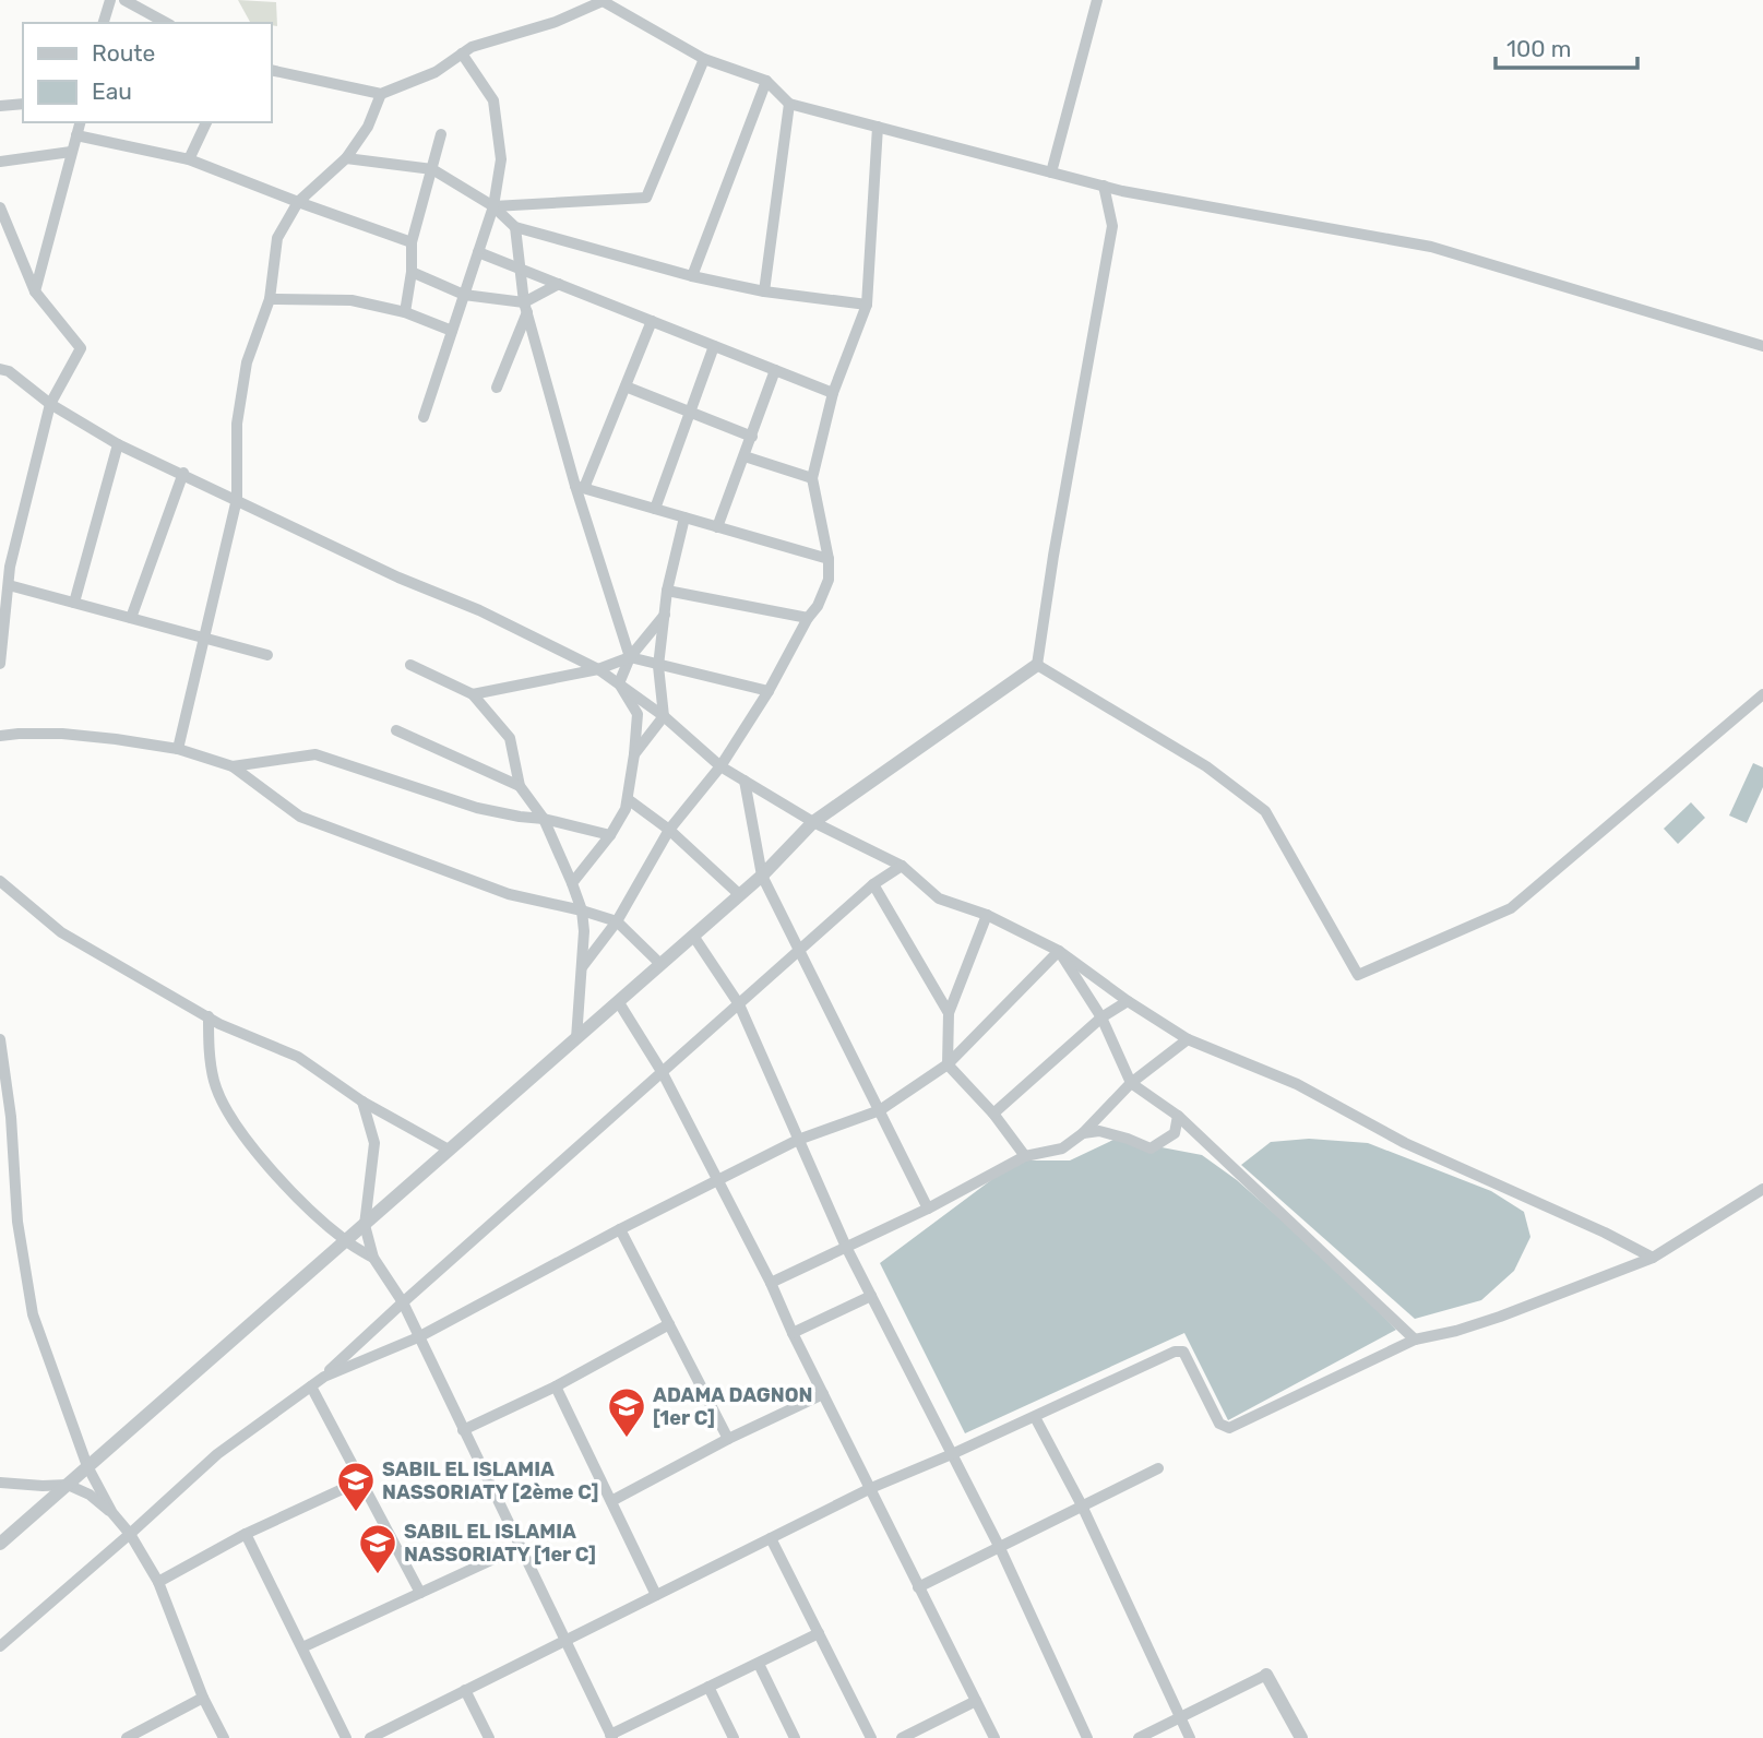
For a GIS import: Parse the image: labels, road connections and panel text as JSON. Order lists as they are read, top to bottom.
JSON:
{
  "places": {
    "school or university": ["ADAMA DAGNON [1er C]", "SABIL EL ISLAMIA NASSORIATY [2ème C]", "SABIL EL ISLAMIA NASSORIATY [1er C]"]
  },
  "legend": ["Route", "Eau"],
  "scale_bar": "100 m"
}
